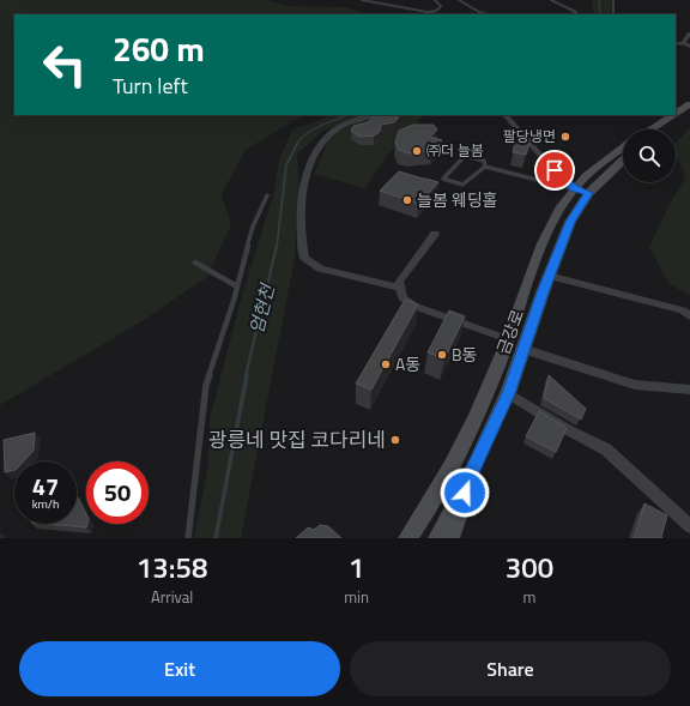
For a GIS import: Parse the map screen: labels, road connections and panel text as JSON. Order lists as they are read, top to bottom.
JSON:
{
  "streets": {
    "main road": ["금강로"]
  },
  "water": ["엄현천"],
  "places": [
    "팔당냉면",
    "㈜더 늘봄",
    "늘봄 웨딩홀",
    "B동",
    "A동",
    "광릉네 맛집 코다리네"
  ],
  "page": {
    "turn": ["260 m", "Turn left"],
    "speed": "47 km/h",
    "limit": "50",
    "eta": [
      "13:58",
      "Arrival",
      "1",
      "min",
      "300",
      "m"
    ],
    "buttons": ["Exit", "Share"]
  }
}
